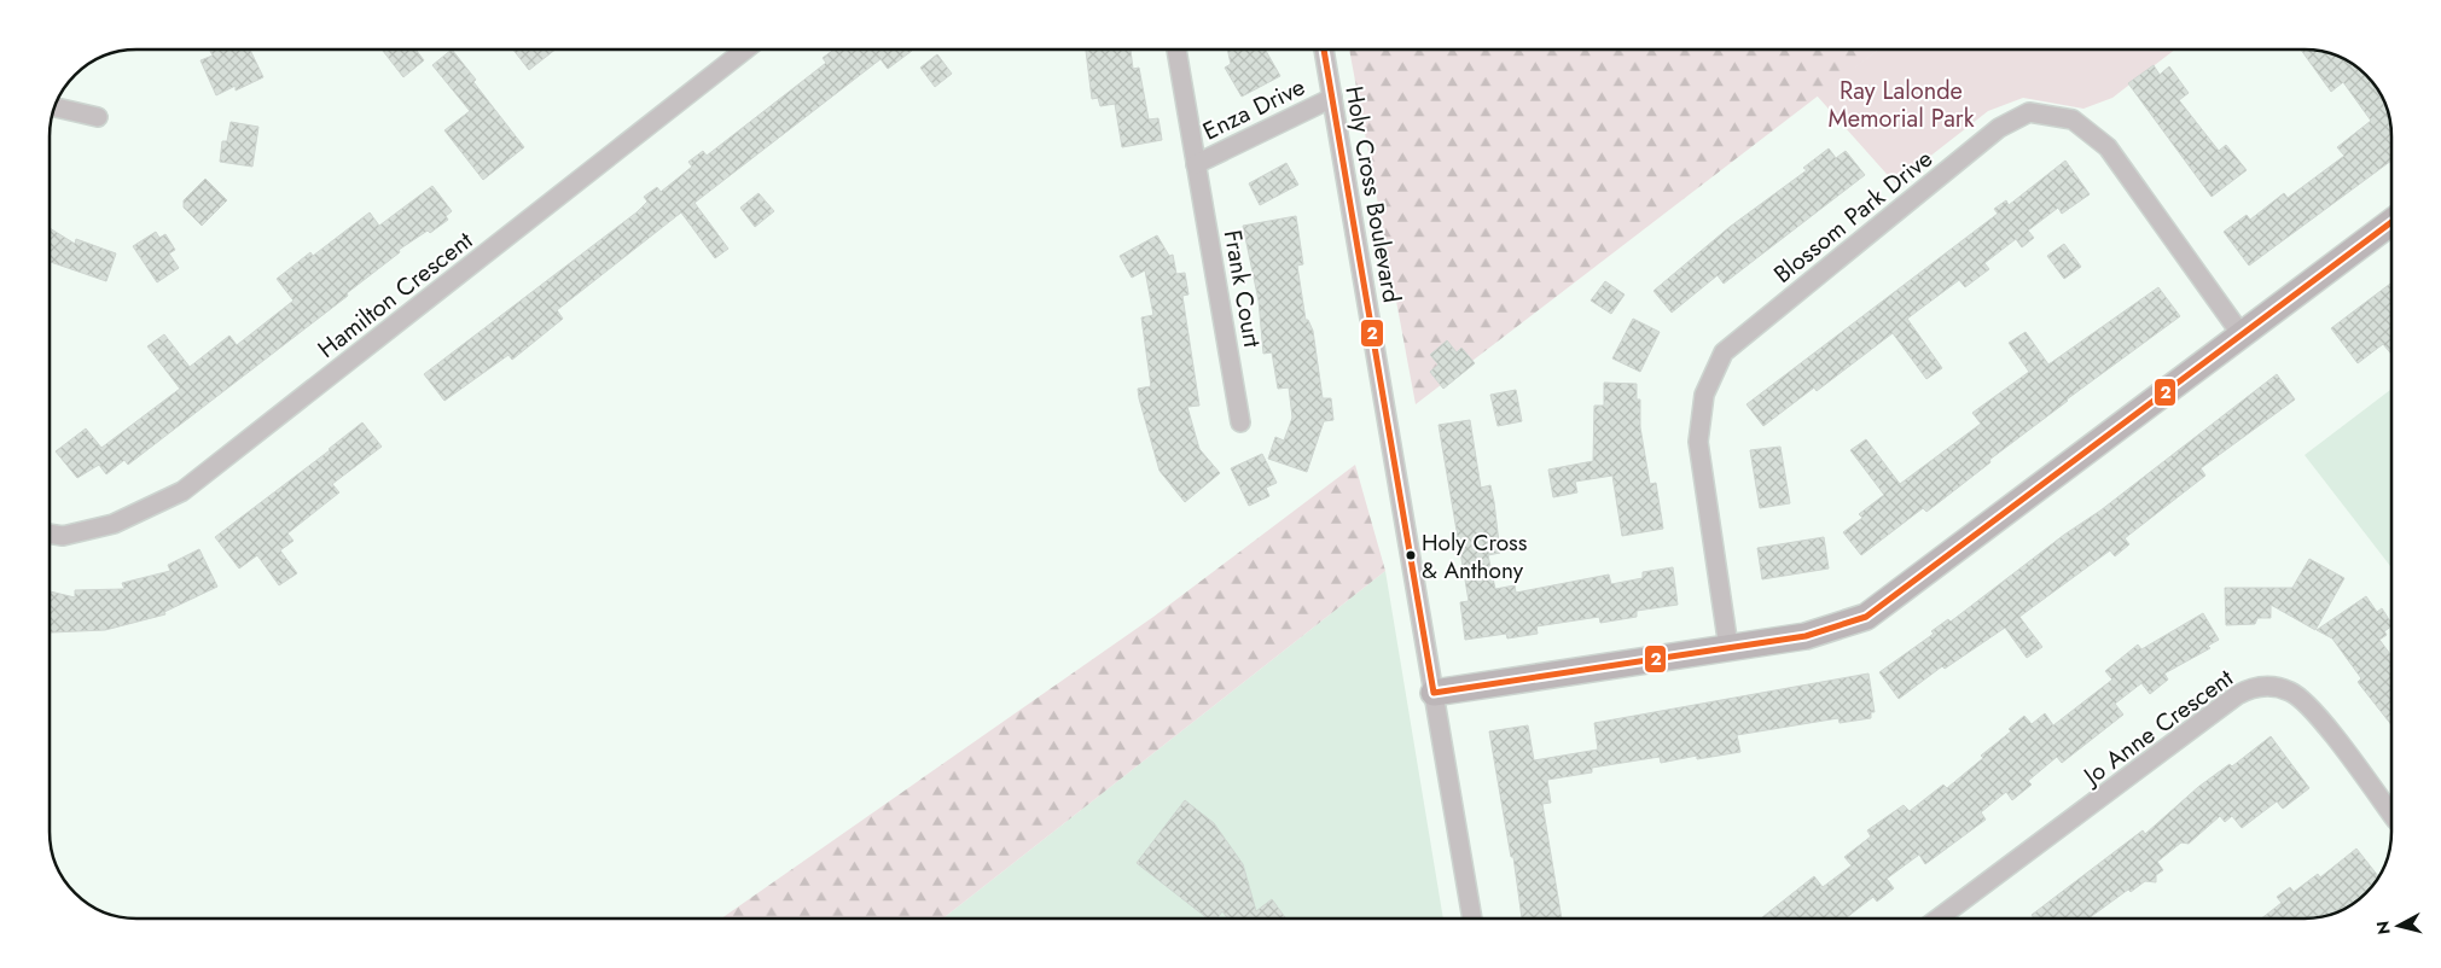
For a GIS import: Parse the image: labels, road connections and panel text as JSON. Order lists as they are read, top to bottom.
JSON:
{
  "streets": {
    "street": [
      "Enza Drive",
      "Holy Cross Boulevard",
      "Blossom Park Drive",
      "Frank Court",
      "Hamilton Crescent",
      "Jo Anne Crescent"
    ]
  },
  "crossings": [
    ["Enza Drive", "Holy Cross Boulevard"],
    ["Enza Drive", "Frank Court"]
  ],
  "parks": ["Ray Lalonde Memorial Park"],
  "places": ["Holy Cross & Anthony"],
  "lines": ["transit line 2"],
  "north": "left"
}
